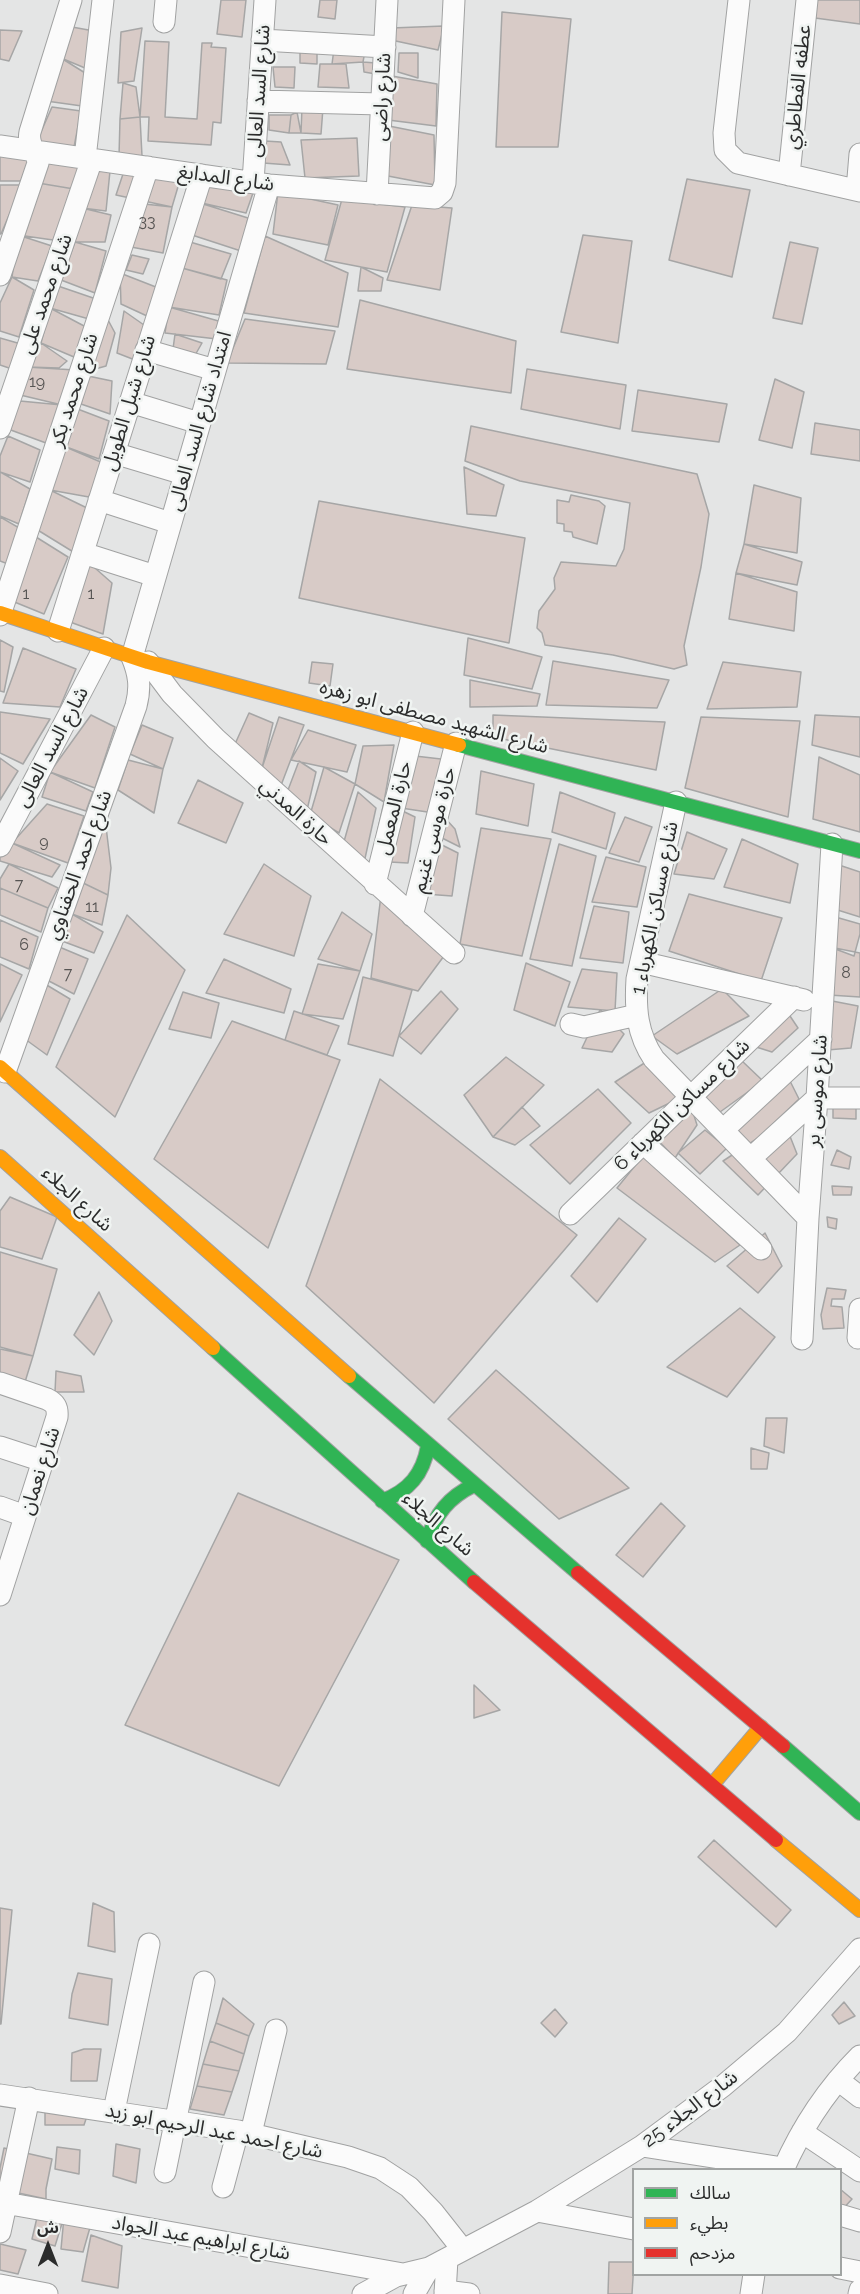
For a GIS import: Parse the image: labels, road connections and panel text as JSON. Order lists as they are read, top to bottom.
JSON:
{
  "streets": {
    "main road": ["شارع الشهيد مصطفى ابو زهره", "شارع الجلاء"],
    "street": [
      "عطفه الفطاطري",
      "شارع السد العالى",
      "شارع راضى",
      "شارع المدابغ",
      "شارع محمد على",
      "شارع محمد بكر",
      "شارع شبل الطويل",
      "امتداد شارع السد العالى",
      "حارة المعمل",
      "حارة المدني",
      "حارة موسى غنيم",
      "شارع احمد الحفناوي",
      "شارع مساكن الكهرباء 1",
      "شارع موسى بر",
      "شارع مساكن الكهرباء 6",
      "شارع نعمان",
      "شارع الجلاء 25",
      "شارع احمد عبد الرحيم ابو زيد",
      "شارع ابراهيم عبد الجواد"
    ]
  },
  "crossings": [
    ["شارع السد العالى", "شارع المدابغ"],
    ["شارع السد العالى", "امتداد شارع السد العالى"],
    ["شارع السد العالى", "شارع الشهيد مصطفى ابو زهره"],
    ["شارع راضى", "شارع المدابغ"],
    ["شارع المدابغ", "شارع محمد على"],
    ["شارع المدابغ", "شارع محمد بكر"],
    ["شارع المدابغ", "شارع شبل الطويل"],
    ["شارع المدابغ", "امتداد شارع السد العالى"],
    ["شارع محمد بكر", "شارع الشهيد مصطفى ابو زهره"],
    ["شارع شبل الطويل", "شارع الشهيد مصطفى ابو زهره"],
    ["امتداد شارع السد العالى", "شارع الشهيد مصطفى ابو زهره"],
    ["امتداد شارع السد العالى", "حارة المدني"],
    ["امتداد شارع السد العالى", "شارع احمد الحفناوي"],
    ["شارع الشهيد مصطفى ابو زهره", "حارة المعمل"],
    ["شارع الشهيد مصطفى ابو زهره", "حارة المدني"],
    ["شارع الشهيد مصطفى ابو زهره", "حارة موسى غنيم"],
    ["شارع الشهيد مصطفى ابو زهره", "شارع احمد الحفناوي"],
    ["شارع الشهيد مصطفى ابو زهره", "شارع مساكن الكهرباء 1"],
    ["شارع الشهيد مصطفى ابو زهره", "شارع موسى بر"],
    ["حارة المعمل", "حارة المدني"],
    ["حارة المدني", "حارة موسى غنيم"],
    ["حارة المدني", "شارع احمد الحفناوي"],
    ["شارع مساكن الكهرباء 1", "شارع موسى بر"],
    ["شارع مساكن الكهرباء 1", "شارع مساكن الكهرباء 6"],
    ["شارع الجلاء 25", "شارع احمد عبد الرحيم ابو زيد"],
    ["شارع الجلاء 25", "شارع ابراهيم عبد الجواد"]
  ],
  "house_numbers": [
    "33",
    "19",
    "1",
    "1",
    "9",
    "7",
    "11",
    "6",
    "8",
    "7"
  ],
  "legend": ["سالك", "بطيء", "مزدحم"],
  "north": "top"
}
